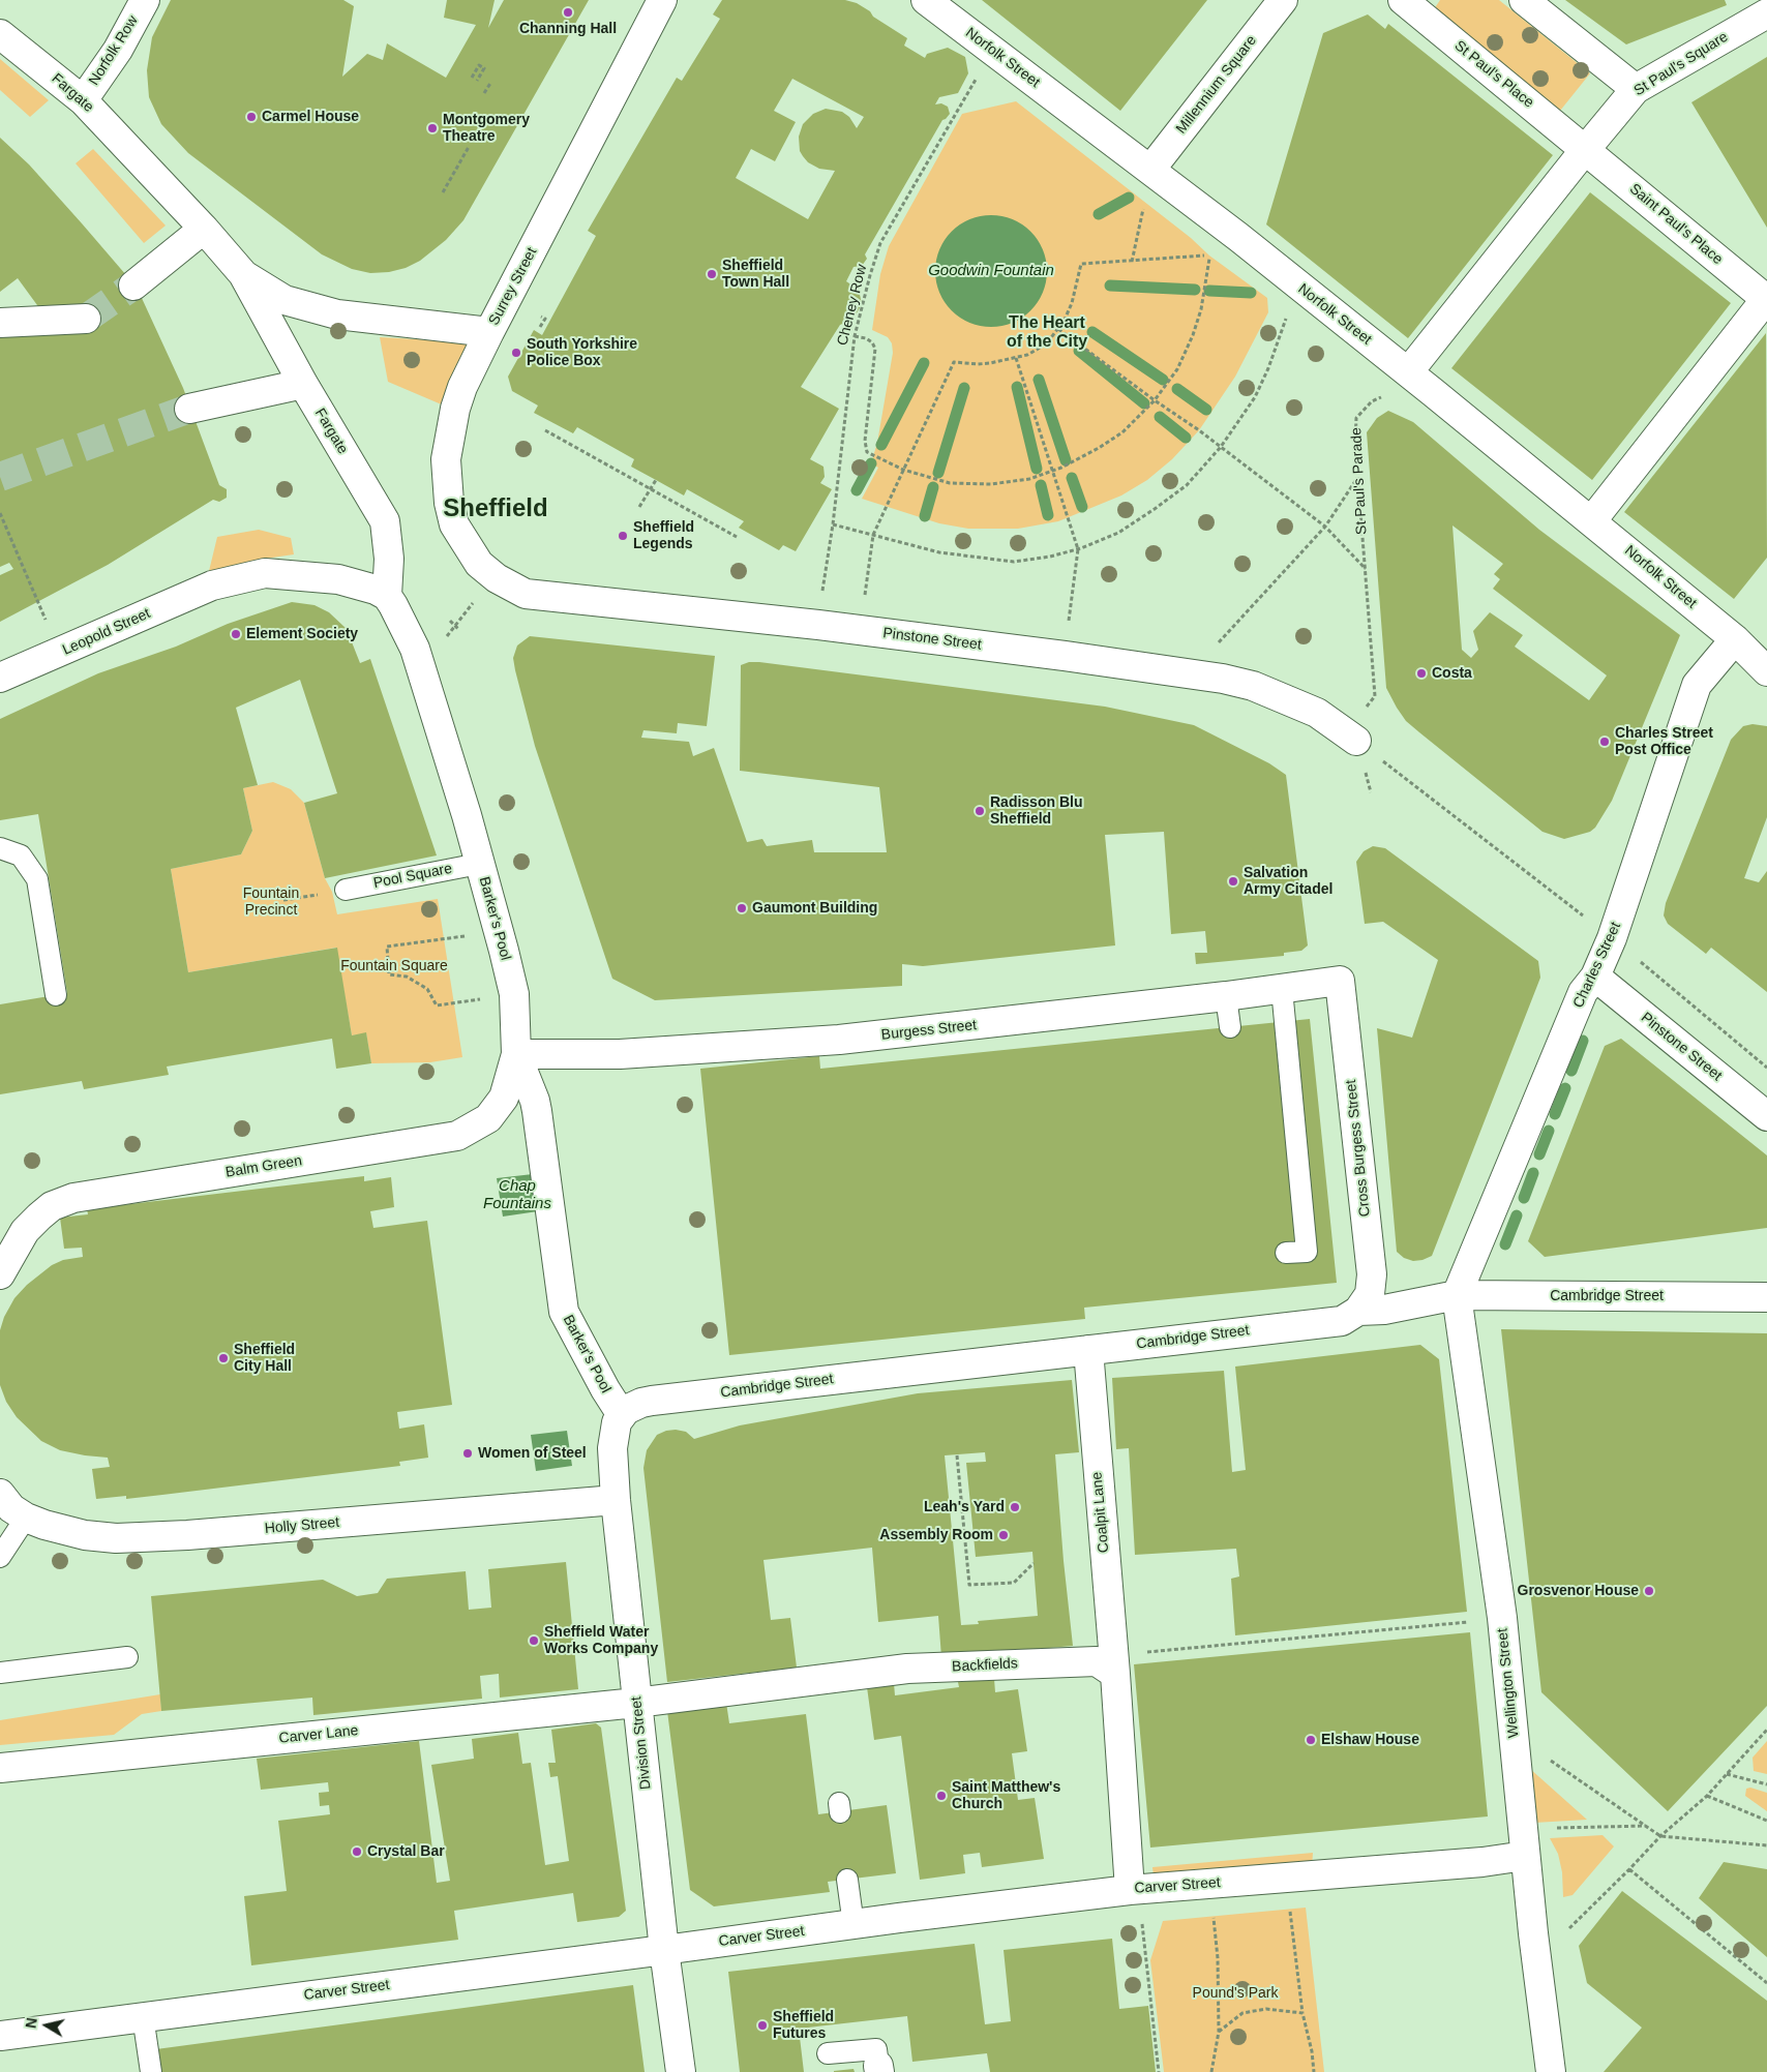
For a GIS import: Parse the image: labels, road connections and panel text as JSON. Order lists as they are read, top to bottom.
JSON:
{
  "streets": {
    "street": [
      "Norfolk Row",
      "Norfolk Street",
      "St Paul's Square",
      "St Paul's Place",
      "Millennium Square",
      "Fargate",
      "Saint Paul's Place",
      "Surrey Street",
      "Leopold Street",
      "Pinstone Street",
      "Barker's Pool",
      "Charles Street",
      "Burgess Street",
      "Cross Burgess Street",
      "Balm Green",
      "Cambridge Street",
      "Coalpit Lane",
      "Holly Street",
      "Backfields",
      "Wellington Street",
      "Carver Lane",
      "Division Street",
      "Carver Street"
    ],
    "lane": ["Pool Square"],
    "path": ["Cheney Row", "St Paul's Parade"]
  },
  "crossings": [
    ["Norfolk Row", "Fargate"],
    ["Norfolk Street", "Millennium Square"],
    ["Norfolk Street", "Cheney Row"],
    ["Norfolk Street", "St Paul's Parade"],
    ["Norfolk Street", "Charles Street"],
    ["St Paul's Square", "St Paul's Place"],
    ["St Paul's Square", "Saint Paul's Place"],
    ["St Paul's Place", "Saint Paul's Place"],
    ["Fargate", "Surrey Street"],
    ["Fargate", "Leopold Street"],
    ["Fargate", "Barker's Pool"],
    ["Surrey Street", "Pinstone Street"],
    ["Cheney Row", "Pinstone Street"],
    ["St Paul's Parade", "Pinstone Street"],
    ["Leopold Street", "Barker's Pool"],
    ["Pinstone Street", "Charles Street"],
    ["Pool Square", "Barker's Pool"],
    ["Barker's Pool", "Burgess Street"],
    ["Barker's Pool", "Balm Green"],
    ["Barker's Pool", "Cambridge Street"],
    ["Barker's Pool", "Division Street"],
    ["Charles Street", "Cambridge Street"],
    ["Charles Street", "Wellington Street"],
    ["Burgess Street", "Cross Burgess Street"],
    ["Burgess Street", "Balm Green"],
    ["Cross Burgess Street", "Cambridge Street"],
    ["Cambridge Street", "Coalpit Lane"],
    ["Cambridge Street", "Wellington Street"],
    ["Cambridge Street", "Division Street"],
    ["Coalpit Lane", "Backfields"],
    ["Holly Street", "Division Street"],
    ["Backfields", "Carver Lane"],
    ["Backfields", "Division Street"],
    ["Wellington Street", "Carver Street"],
    ["Carver Lane", "Division Street"],
    ["Division Street", "Carver Street"]
  ],
  "districts": ["The Heart of the City", "Sheffield"],
  "water": ["Goodwin Fountain", "Chap Fountains"],
  "parks": ["Fountain Precinct", "Fountain Square", "Pound's Park"],
  "places": [
    "Channing Hall",
    "Carmel House",
    "Montgomery Theatre",
    "Sheffield Town Hall",
    "South Yorkshire Police Box",
    "Sheffield Legends",
    "Element Society",
    "Costa",
    "Charles Street Post Office",
    "Radisson Blu Sheffield",
    "Salvation Army Citadel",
    "Gaumont Building",
    "Sheffield City Hall",
    "Women of Steel",
    "Leah's Yard",
    "Assembly Room",
    "Grosvenor House",
    "Sheffield Water Works Company",
    "Elshaw House",
    "Saint Matthew's Church",
    "Crystal Bar",
    "Sheffield Futures"
  ],
  "north": "left"
}
